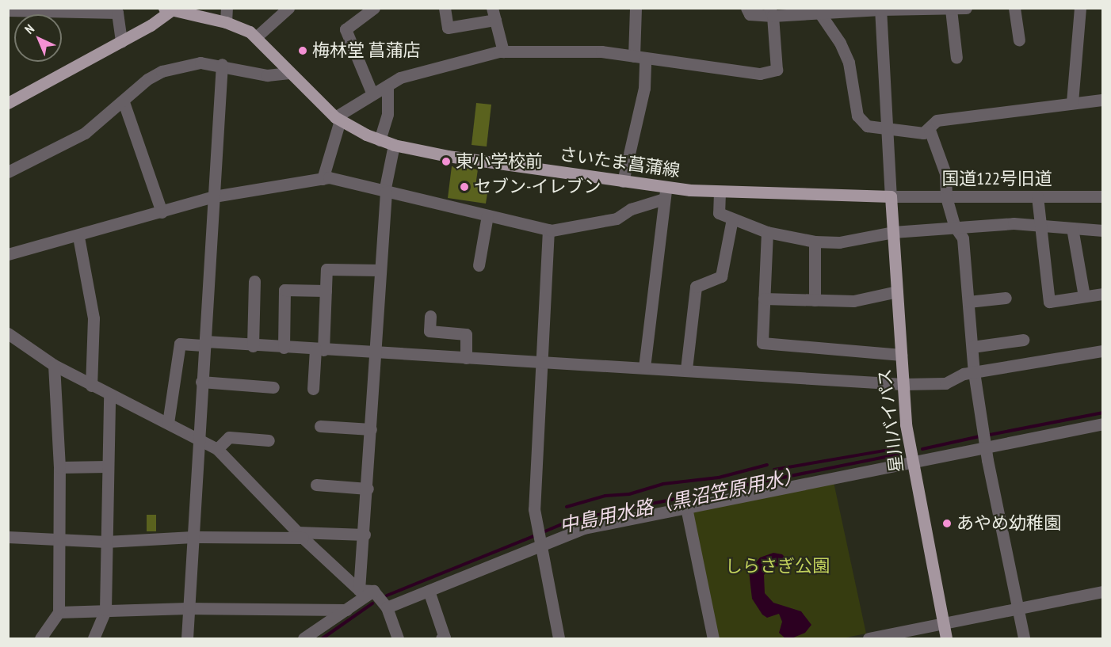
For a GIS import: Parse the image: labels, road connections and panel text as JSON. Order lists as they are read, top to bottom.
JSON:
{
  "streets": {
    "main road": ["さいたま菖蒲線", "星川バイパス"],
    "street": ["国道122号旧道"]
  },
  "crossings": [
    ["さいたま菖蒲線", "国道122号旧道"],
    ["さいたま菖蒲線", "星川バイパス"],
    ["国道122号旧道", "星川バイパス"]
  ],
  "water": ["中島用水路（黒沼笠原用水）"],
  "parks": ["しらさぎ公園"],
  "places": [
    "梅林堂 菖蒲店",
    "東小学校前",
    "セブン-イレブン",
    "あやめ幼稚園"
  ],
  "north": "top left"
}
